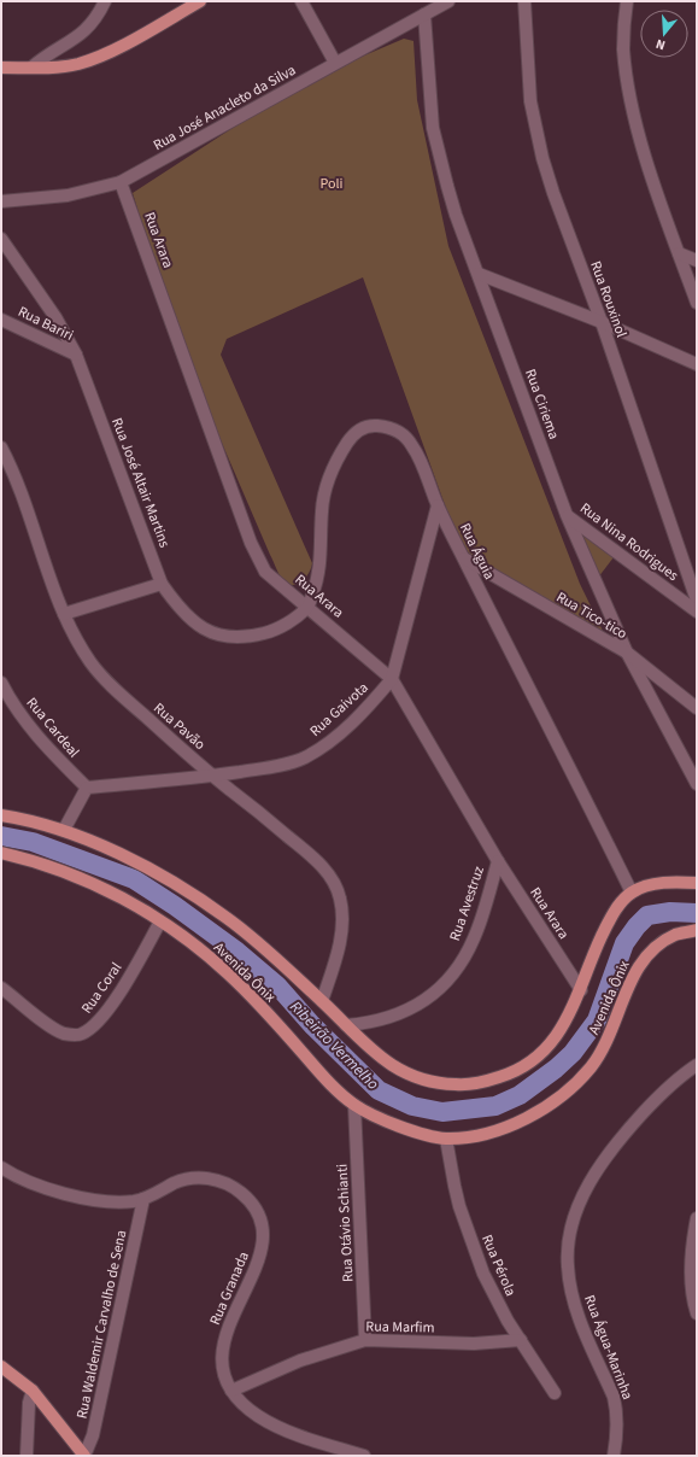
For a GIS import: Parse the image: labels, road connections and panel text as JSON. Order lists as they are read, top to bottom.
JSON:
{
  "streets": {
    "main road": ["Avenida Ônix"],
    "street": [
      "Rua José Anacleto da Silva",
      "Rua Arara",
      "Rua Rouxinol",
      "Rua Bariri",
      "Rua Ciriema",
      "Rua José Altair Martins",
      "Rua Nina Rodrigues",
      "Rua Águia",
      "Rua Tico-tico",
      "Rua Gaivota",
      "Rua Pavão",
      "Rua Cardeal",
      "Rua Avestruz",
      "Rua Coral",
      "Rua Otávio Schianti",
      "Rua Pérola",
      "Rua Granada",
      "Rua Waldemir Carvalho de Sena",
      "Rua Marfim",
      "Rua Água-Marinha"
    ]
  },
  "crossings": [
    ["Rua José Anacleto da Silva", "Rua Arara"],
    ["Rua José Anacleto da Silva", "Rua Ciriema"],
    ["Rua Arara", "Rua José Altair Martins"],
    ["Rua Arara", "Rua Águia"],
    ["Rua Arara", "Rua Gaivota"],
    ["Rua Arara", "Rua Avestruz"],
    ["Rua Arara", "Avenida Ônix"],
    ["Rua Bariri", "Rua José Altair Martins"],
    ["Rua Ciriema", "Rua Nina Rodrigues"],
    ["Rua Ciriema", "Rua Tico-tico"],
    ["Rua José Altair Martins", "Rua Águia"],
    ["Rua Águia", "Rua Tico-tico"],
    ["Rua Águia", "Rua Gaivota"],
    ["Rua Águia", "Avenida Ônix"],
    ["Rua Gaivota", "Rua Pavão"],
    ["Rua Gaivota", "Rua Cardeal"],
    ["Rua Pavão", "Avenida Ônix"],
    ["Rua Avestruz", "Avenida Ônix"],
    ["Avenida Ônix", "Rua Coral"],
    ["Avenida Ônix", "Rua Otávio Schianti"],
    ["Avenida Ônix", "Rua Pérola"],
    ["Rua Otávio Schianti", "Rua Marfim"],
    ["Rua Pérola", "Rua Marfim"],
    ["Rua Granada", "Rua Waldemir Carvalho de Sena"],
    ["Rua Granada", "Rua Marfim"]
  ],
  "water": ["Ribeirão Vermelho"],
  "parks": ["Poli"],
  "north": "bottom"
}
